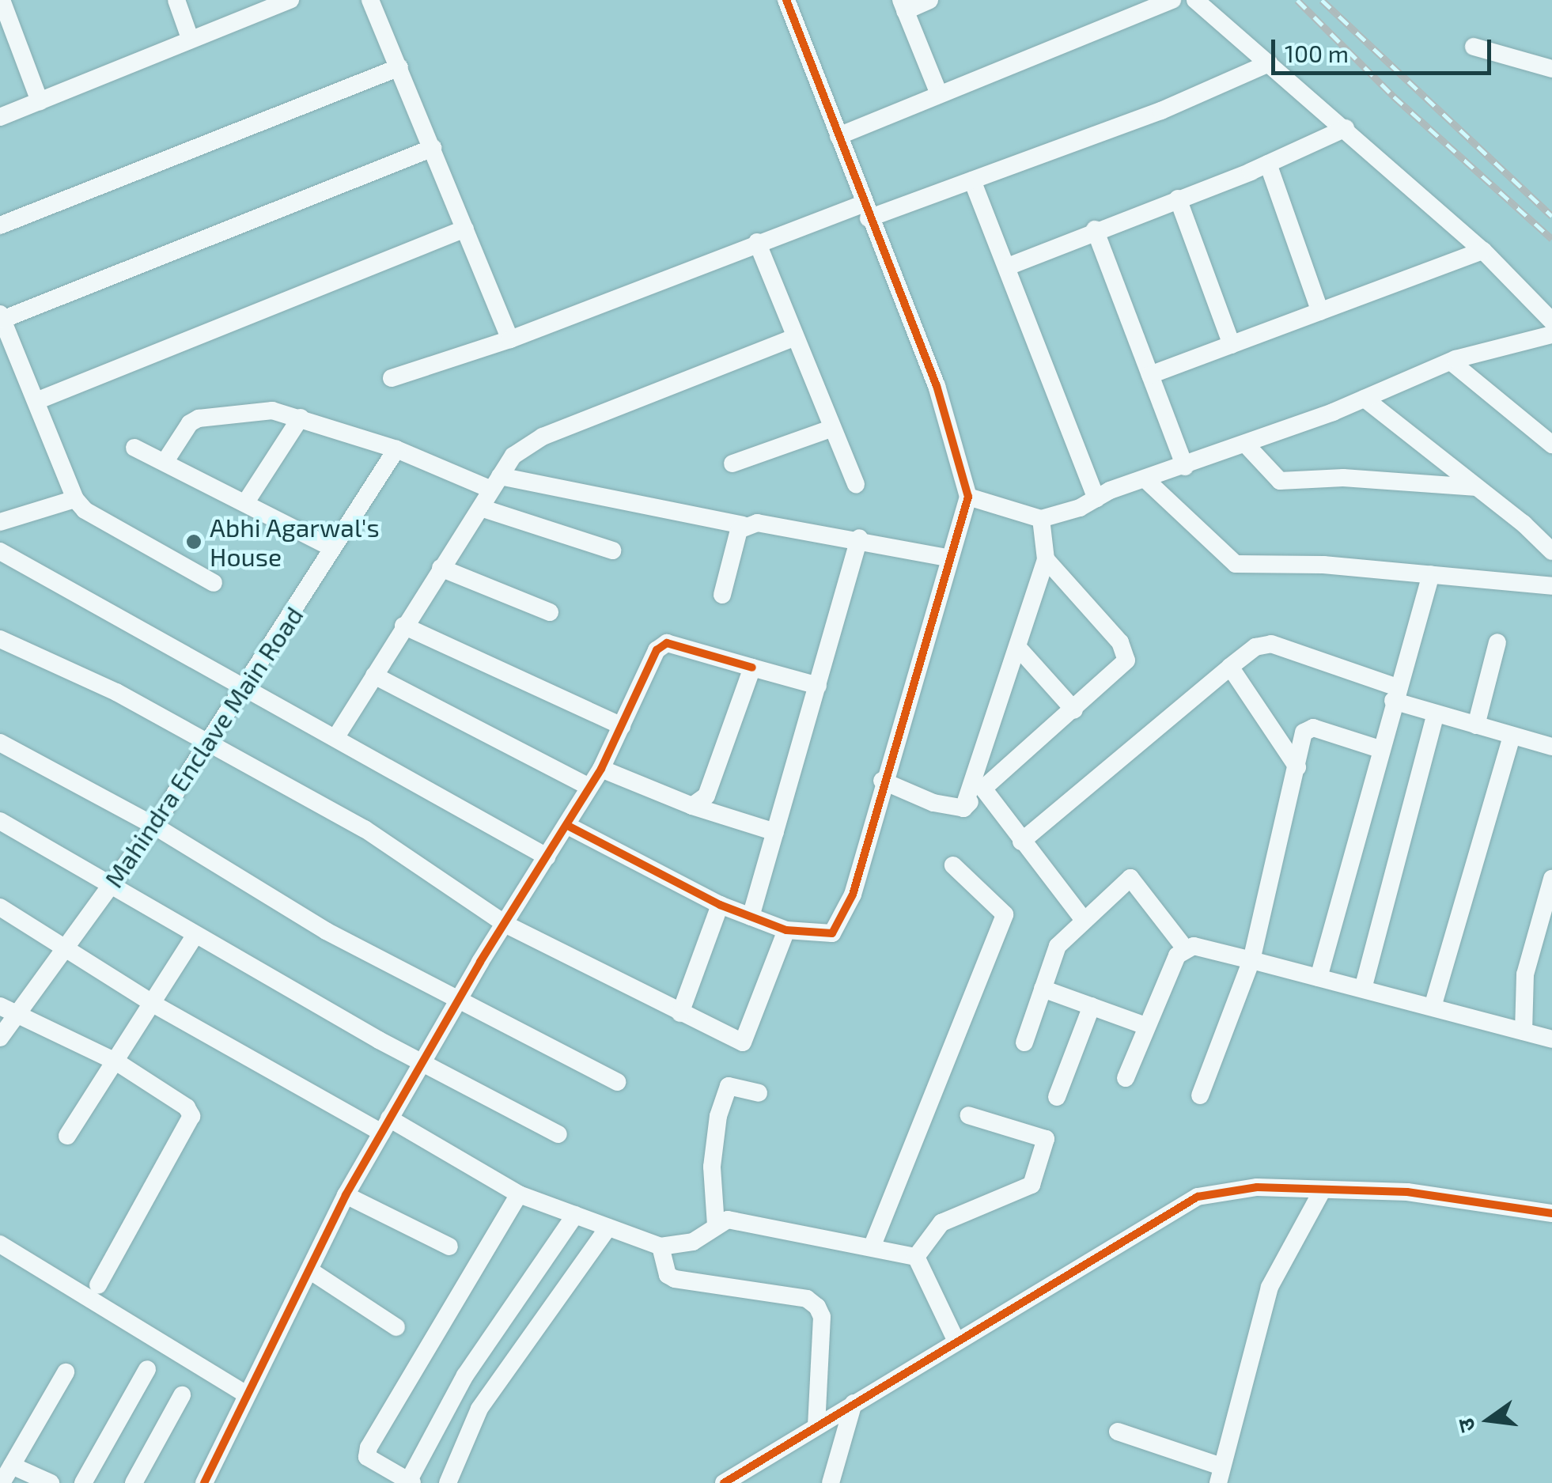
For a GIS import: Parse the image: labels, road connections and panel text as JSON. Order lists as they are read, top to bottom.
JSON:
{
  "streets": {
    "street": ["Mahindra Enclave Main Road"]
  },
  "places": ["Abhi Agarwal's House"],
  "scale_bar": "100 m",
  "north": "left"
}
